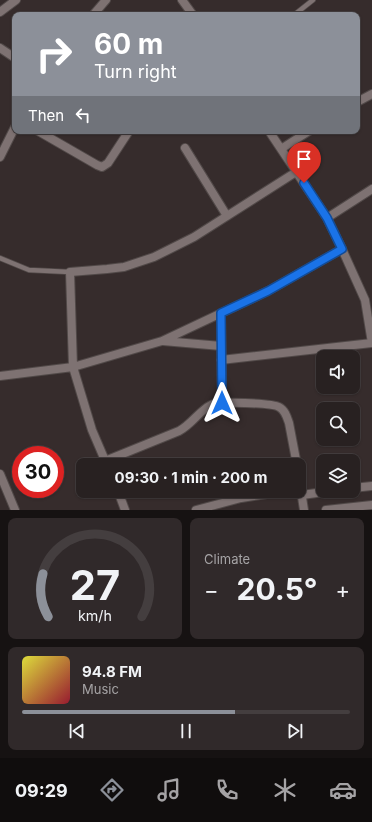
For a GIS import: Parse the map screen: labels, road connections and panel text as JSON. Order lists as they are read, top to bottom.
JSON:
{
  "page": {
    "turn": ["60 m", "Turn right"],
    "then": "Then",
    "limit": "30",
    "trip": "09:30 · 1 min · 200 m",
    "tile": "Climate",
    "heat": ["−", "20.5°", "+"],
    "song": ["94.8 FM", "Music"],
    "tabs": "09:29",
    "gauge": ["27", "km/h"]
  }
}
